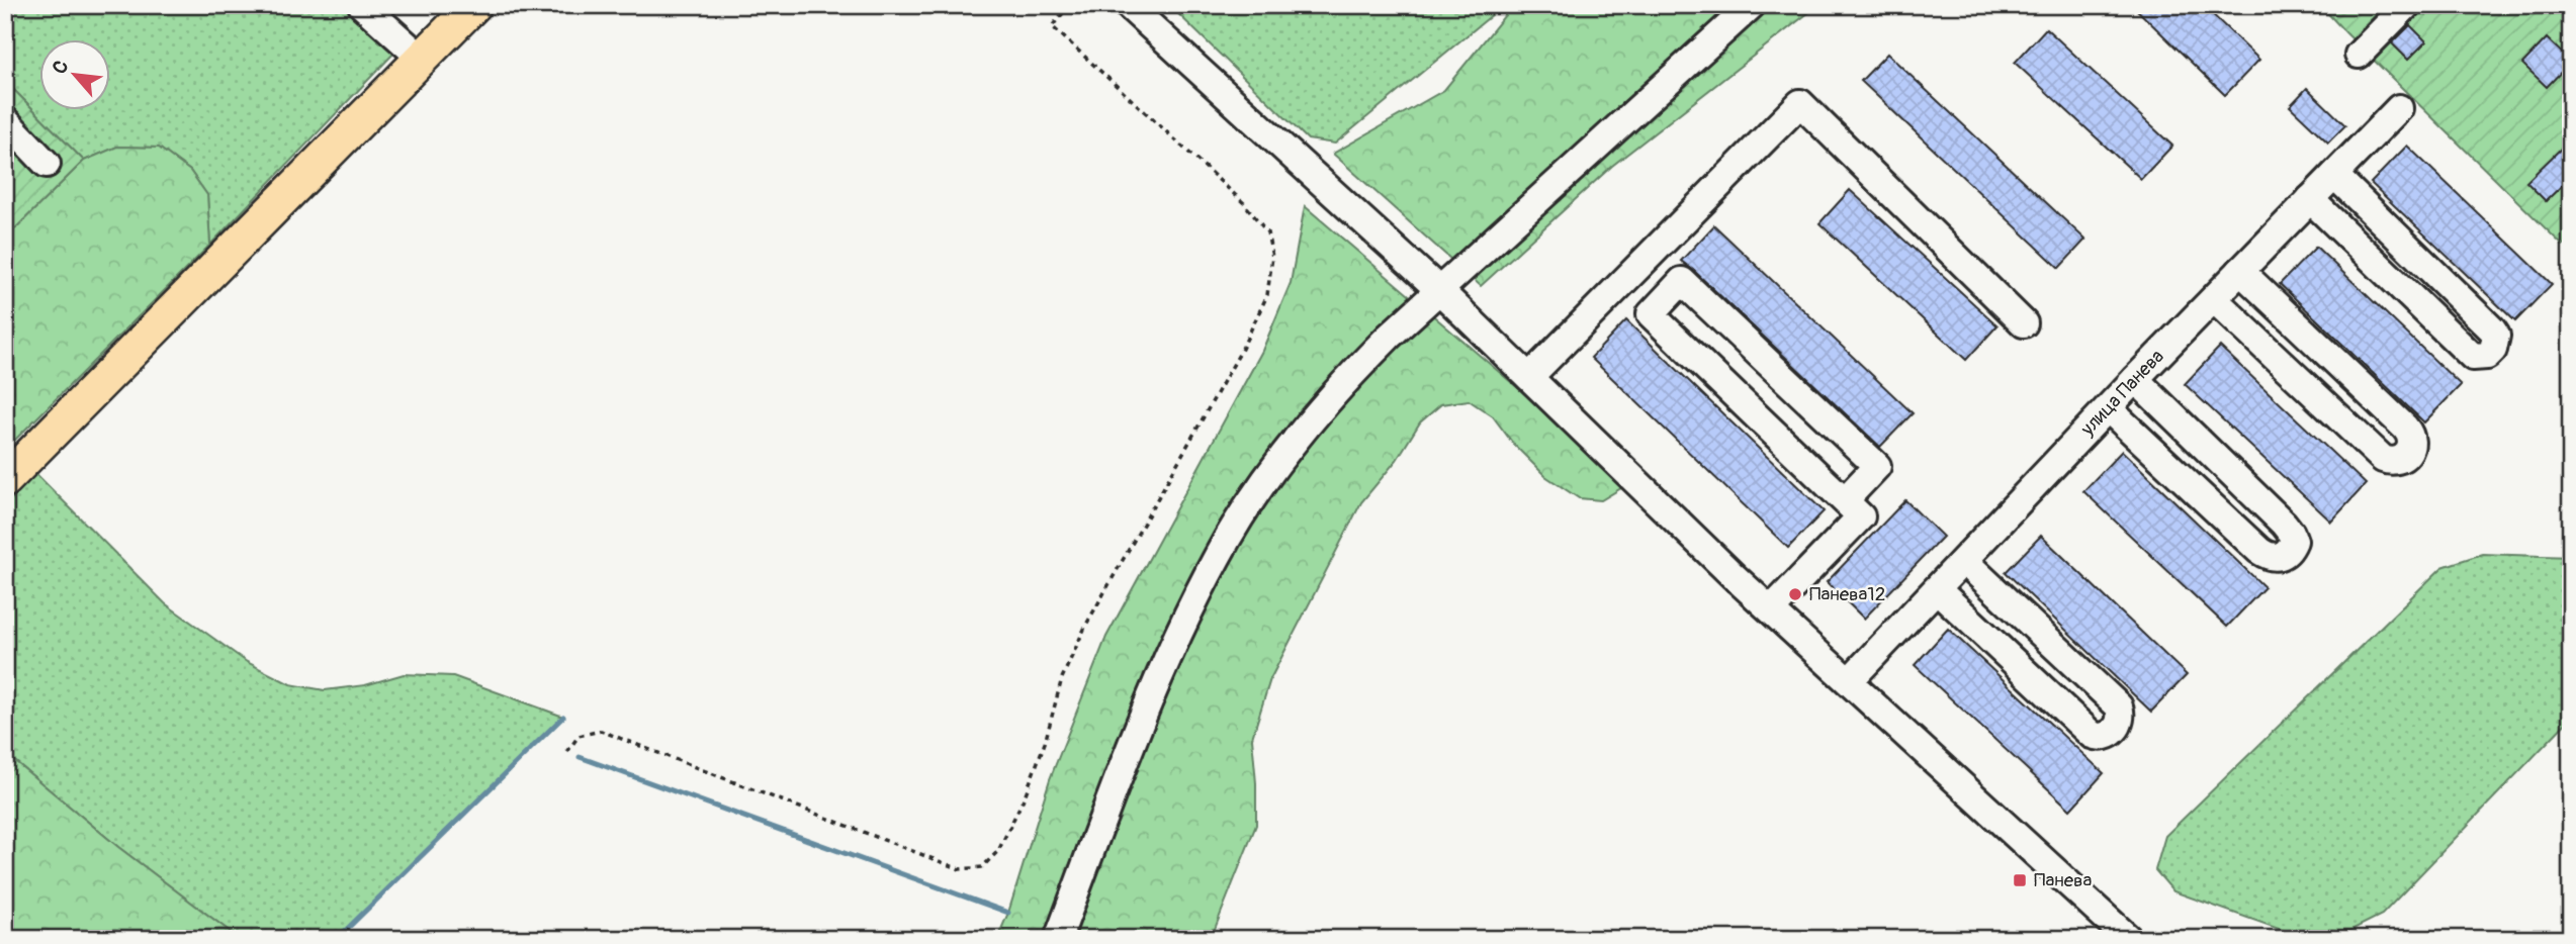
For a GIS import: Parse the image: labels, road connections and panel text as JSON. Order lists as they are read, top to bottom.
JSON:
{
  "streets": {
    "street": ["улица Панева"]
  },
  "places": {
    "other": ["Панева12"],
    "transit": ["Панева"]
  },
  "north": "top left"
}
